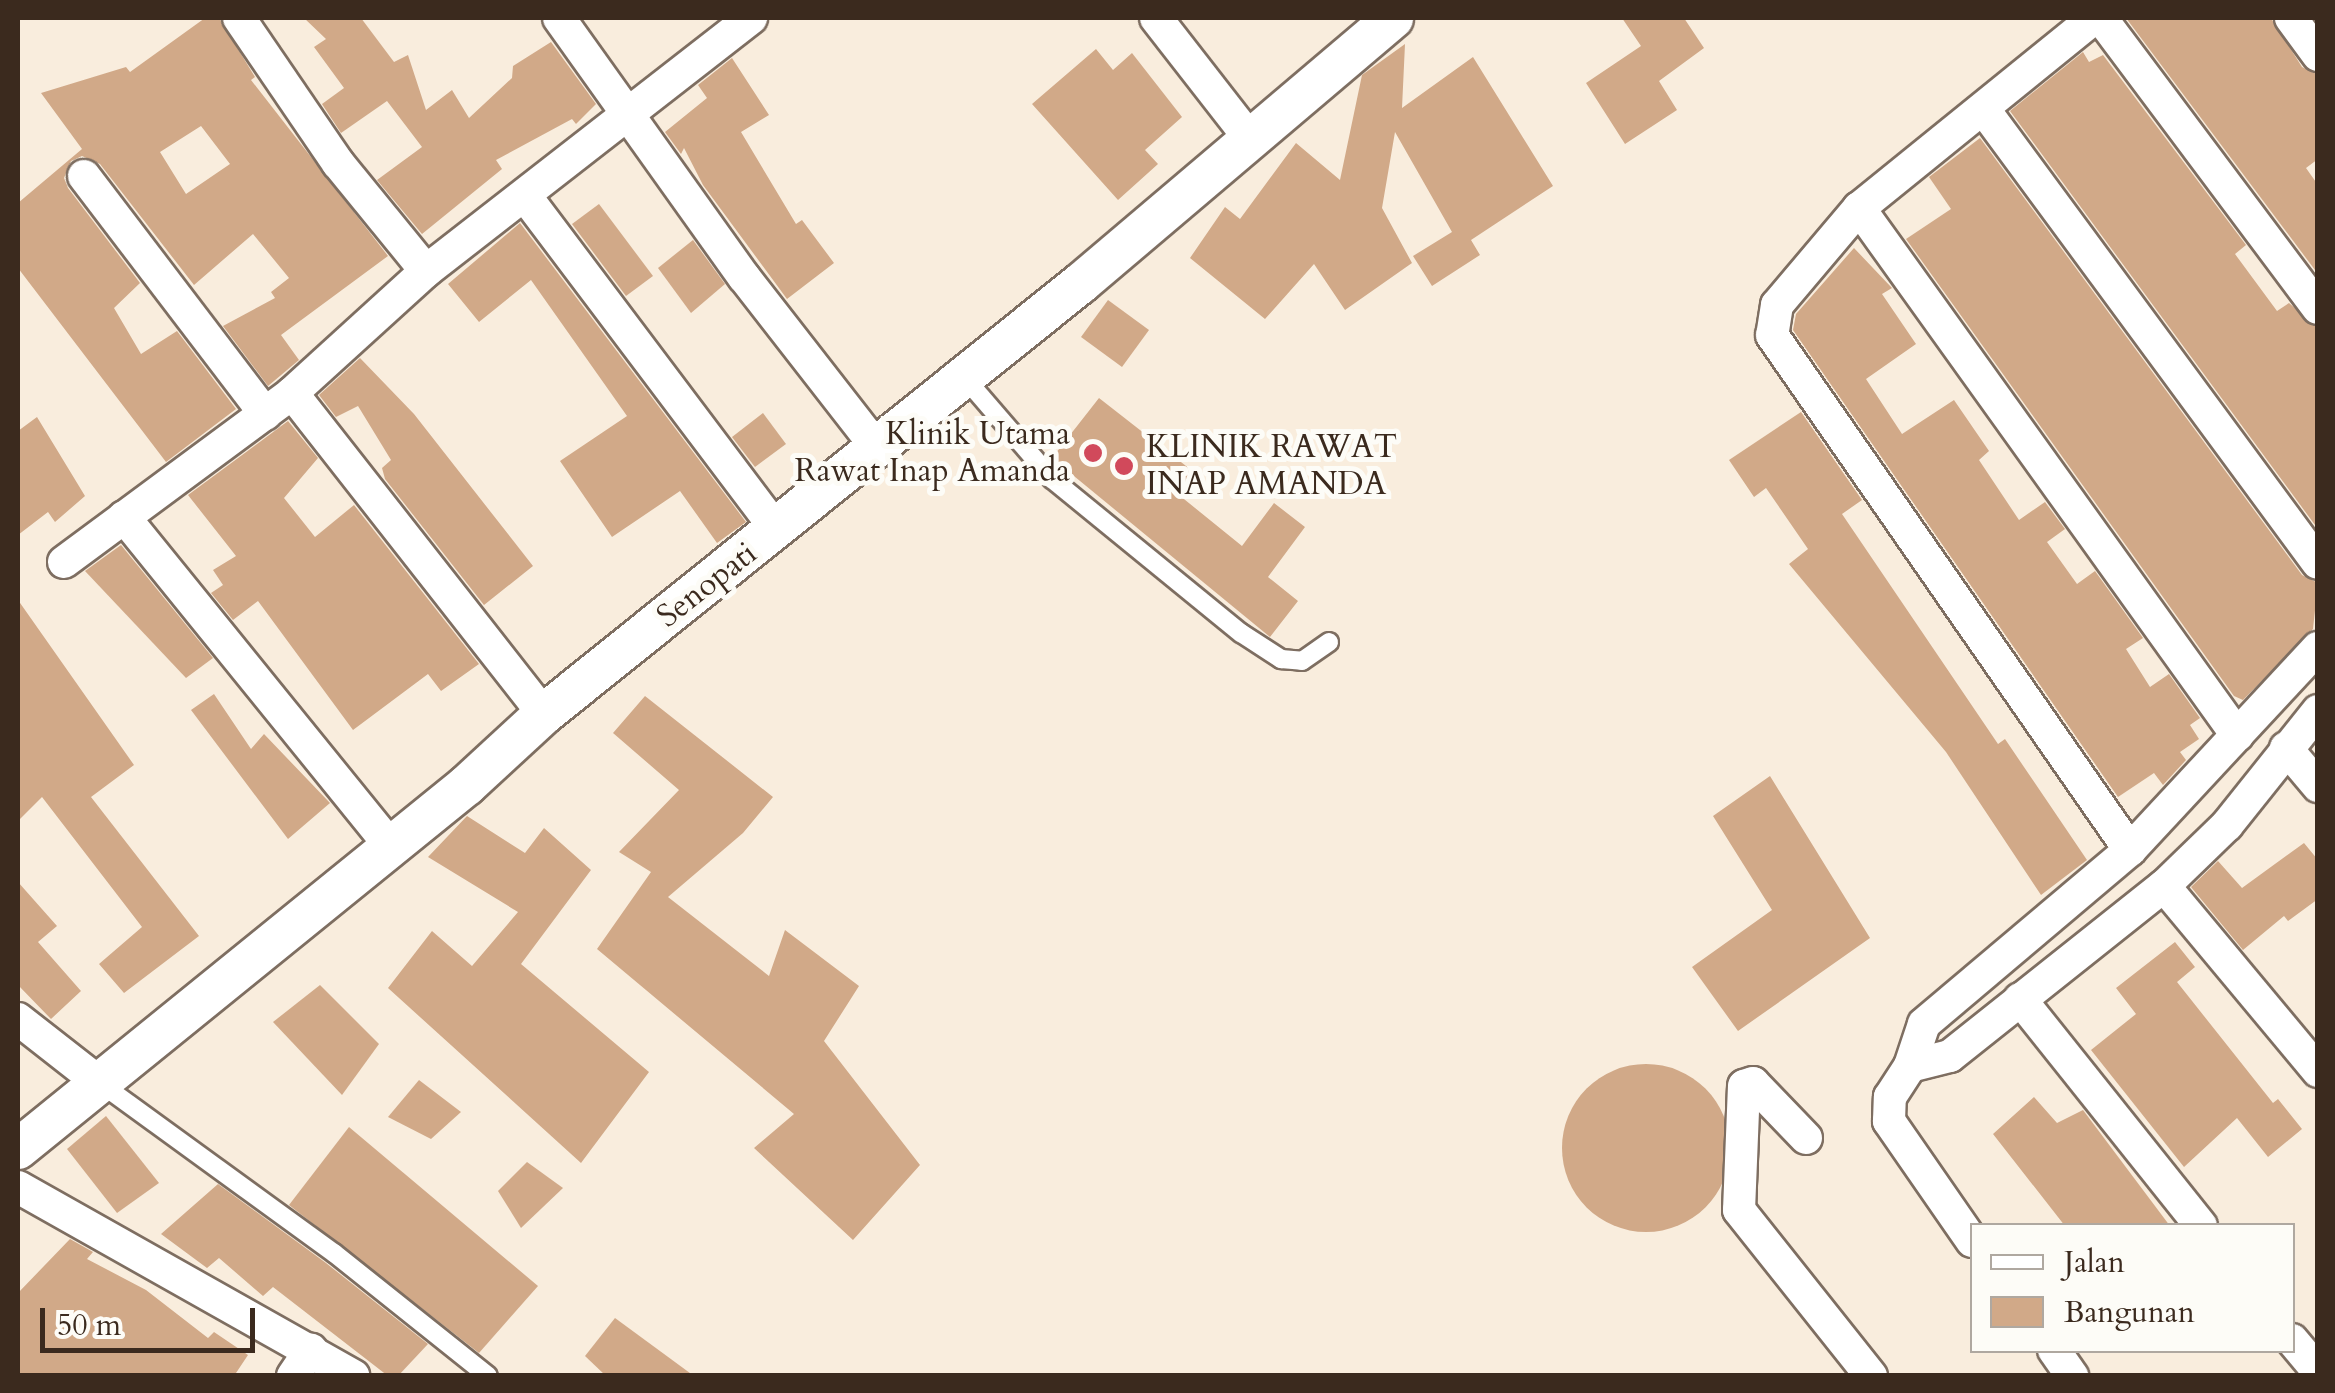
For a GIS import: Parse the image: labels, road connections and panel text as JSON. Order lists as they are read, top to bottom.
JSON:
{
  "streets": {
    "street": ["Senopati"]
  },
  "places": ["Klinik Utama Rawat Inap Amanda", "KLINIK RAWAT INAP AMANDA"],
  "legend": ["Jalan", "Bangunan"],
  "scale_bar": "50 m"
}
